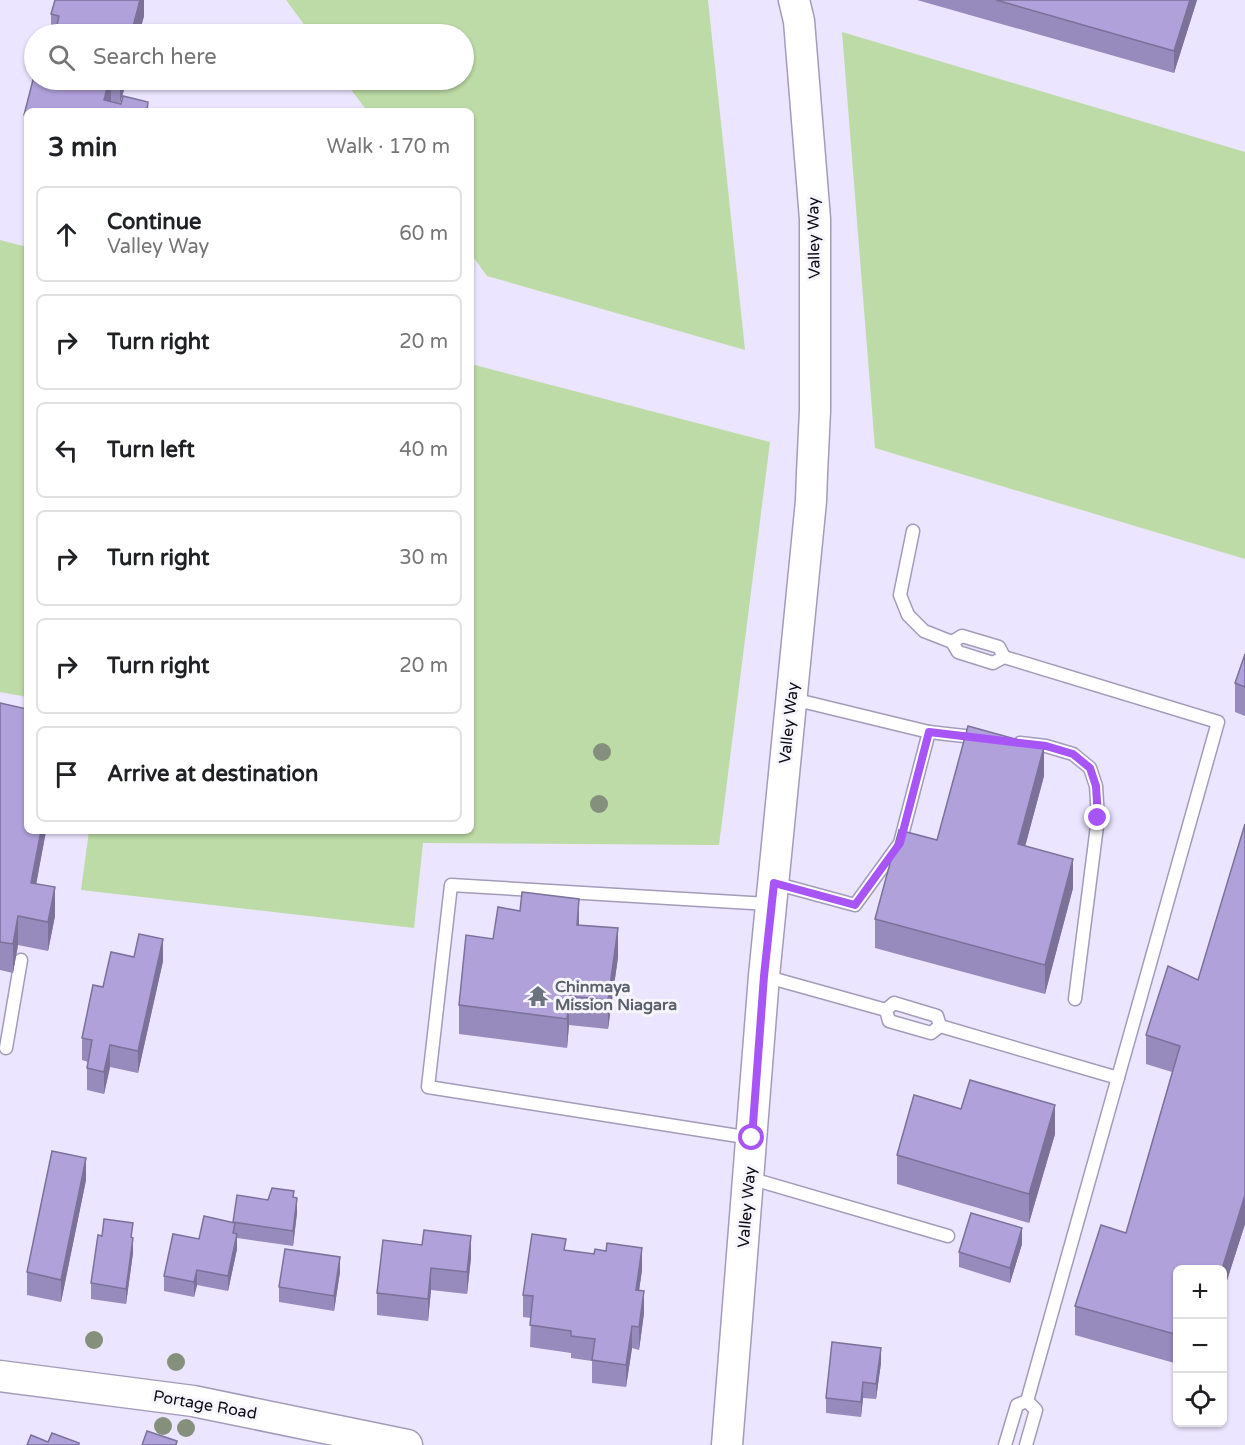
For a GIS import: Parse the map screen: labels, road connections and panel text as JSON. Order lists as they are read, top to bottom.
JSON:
{
  "streets": {
    "street": ["Valley Way", "Portage Road"]
  },
  "places": {
    "temple": ["Chinmaya Mission Niagara"]
  },
  "page": {
    "search": "Search here",
    "heading": ["3 min", "Walk · 170 m"],
    "list": [
      ["Continue", "Valley Way", "60 m"],
      ["Turn right", "20 m"],
      ["Turn left", "40 m"],
      ["Turn right", "30 m"],
      ["Turn right", "20 m"],
      "Arrive at destination"
    ],
    "map_buttons": ["+", "−"]
  }
}
